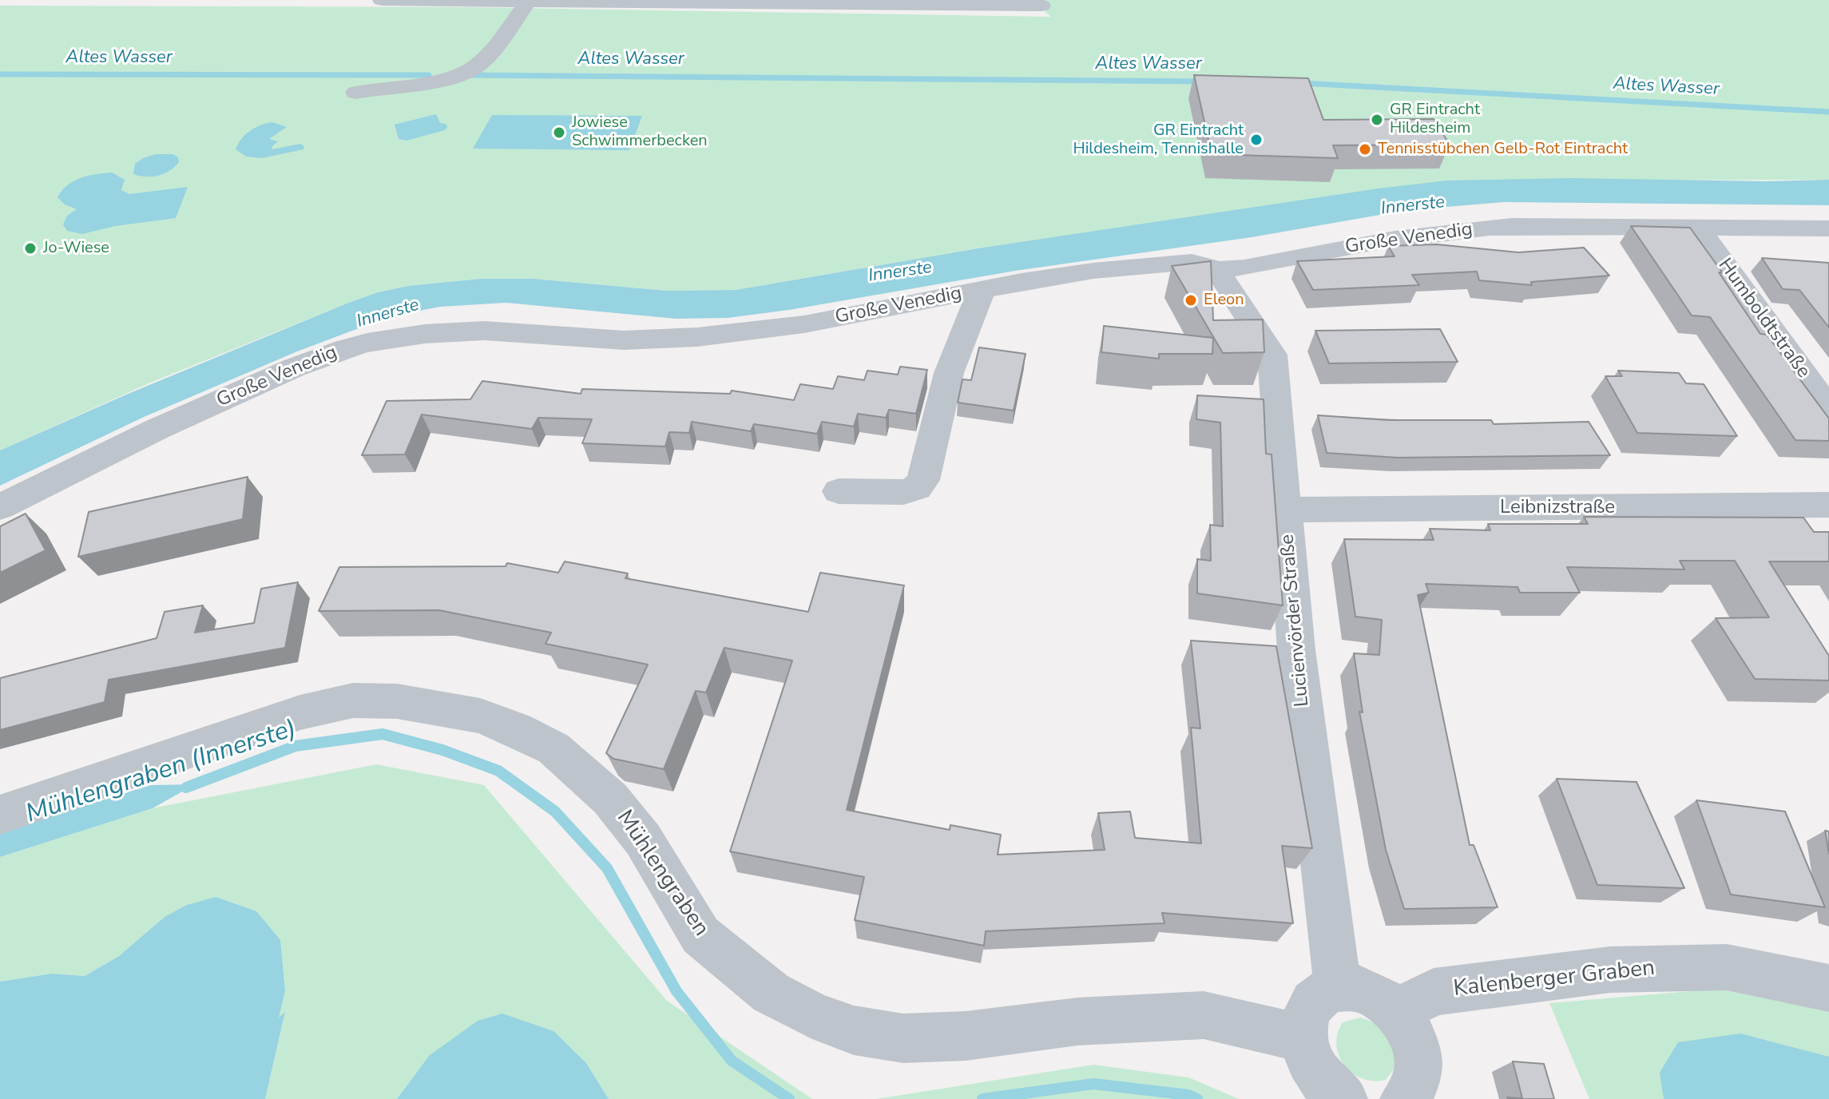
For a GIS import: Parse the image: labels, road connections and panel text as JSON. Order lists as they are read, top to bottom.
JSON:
{
  "streets": {
    "street": [
      "Große Venedig",
      "Humboldtstraße",
      "Leibnizstraße",
      "Lucienvörder Straße",
      "Mühlengraben",
      "Kalenberger Graben"
    ]
  },
  "crossings": [
    ["Große Venedig", "Humboldtstraße"],
    ["Große Venedig", "Lucienvörder Straße"],
    ["Leibnizstraße", "Lucienvörder Straße"]
  ],
  "water": ["Altes Wasser", "Innerste", "Mühlengraben (Innerste)"],
  "places": [
    "GR Eintracht Hildesheim",
    "Jowiese Schwimmerbecken",
    "GR Eintracht Hildesheim, Tennishalle",
    "Tennisstübchen Gelb-Rot Eintracht",
    "Jo-Wiese",
    "Eleon"
  ]
}
